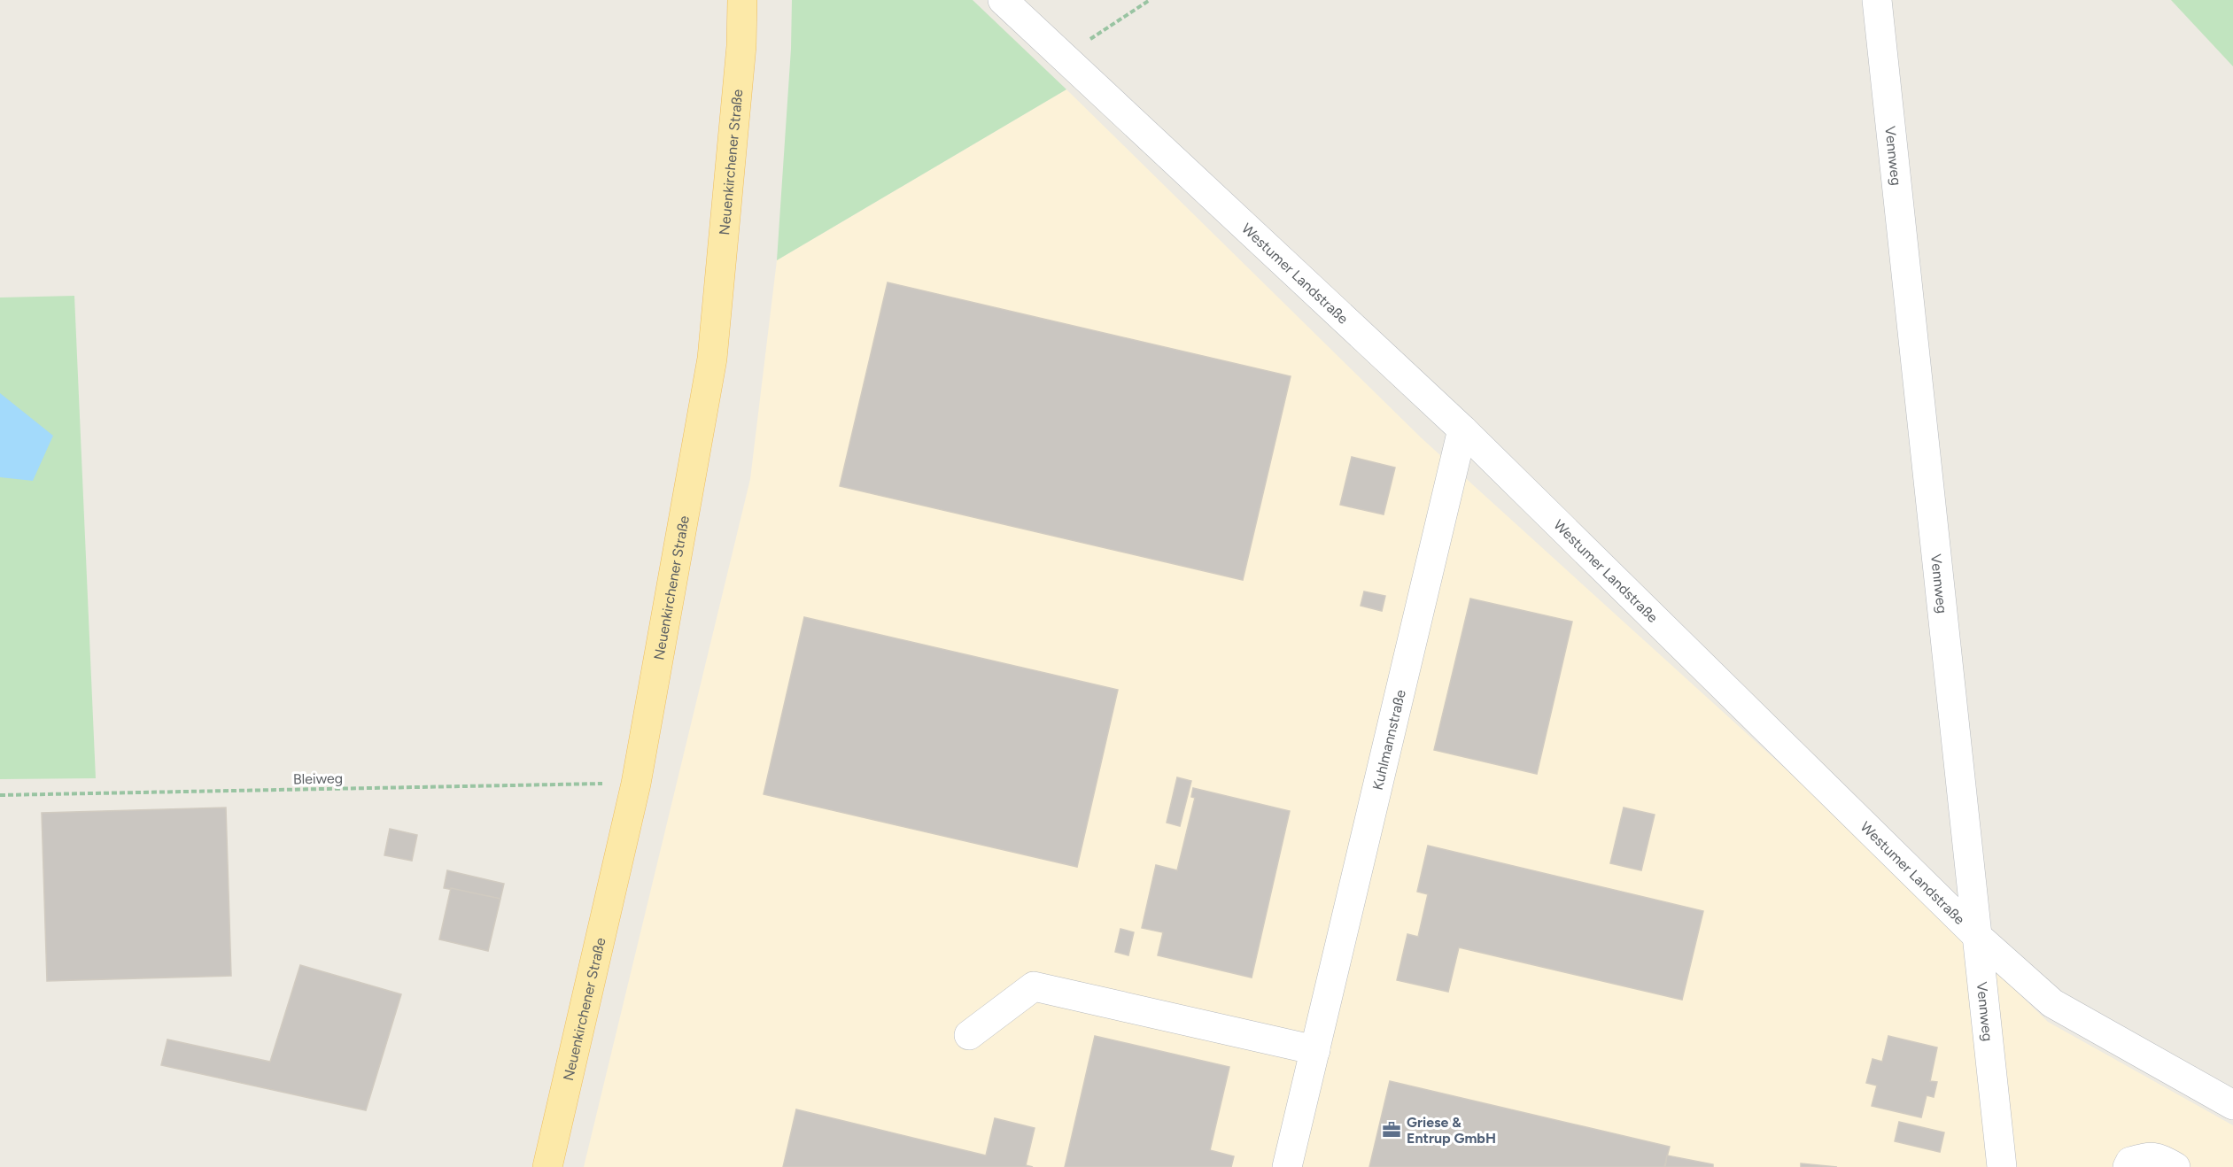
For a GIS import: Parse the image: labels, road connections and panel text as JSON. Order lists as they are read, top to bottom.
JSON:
{
  "streets": {
    "main road": ["Neuenkirchener Straße"],
    "street": ["Vennweg", "Westumer Landstraße", "Kuhlmannstraße"],
    "path": ["Bleiweg"]
  },
  "crossings": [
    ["Vennweg", "Westumer Landstraße"],
    ["Neuenkirchener Straße", "Bleiweg"],
    ["Westumer Landstraße", "Kuhlmannstraße"]
  ],
  "places": {
    "office": ["Griese & Entrup GmbH"]
  }
}
